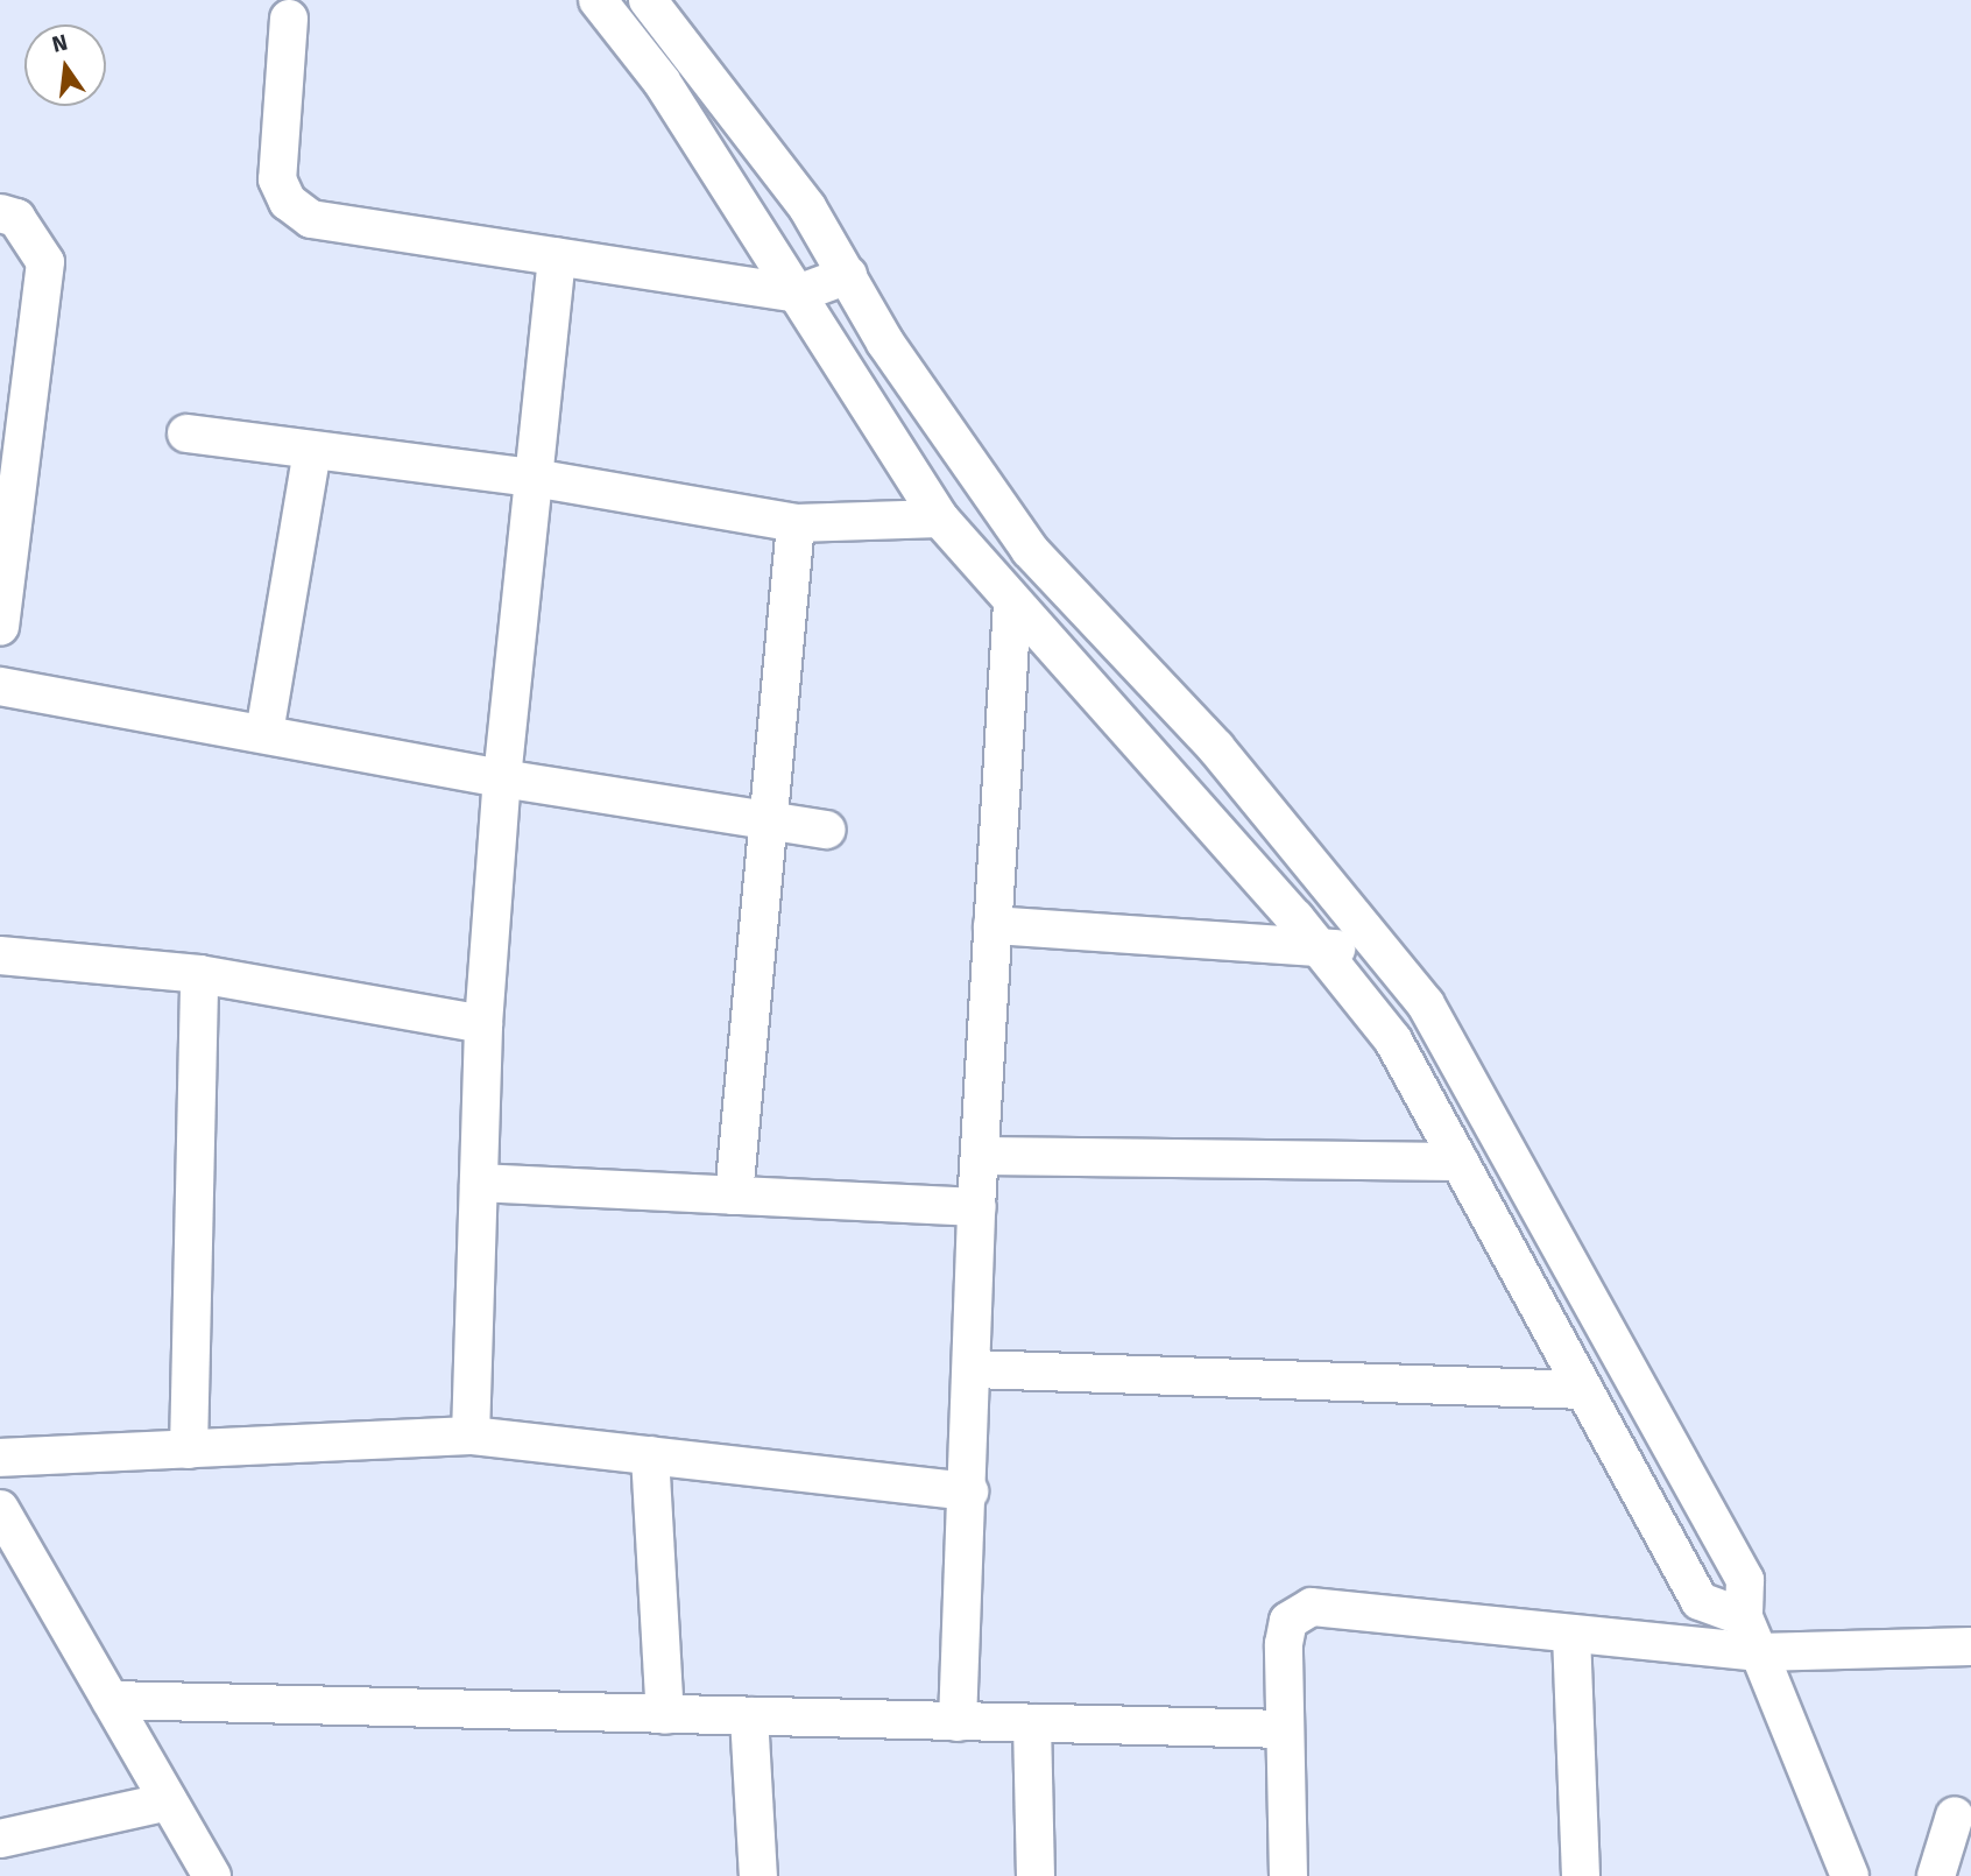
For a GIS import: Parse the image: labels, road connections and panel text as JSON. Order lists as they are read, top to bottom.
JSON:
{
  "north": "top"
}
